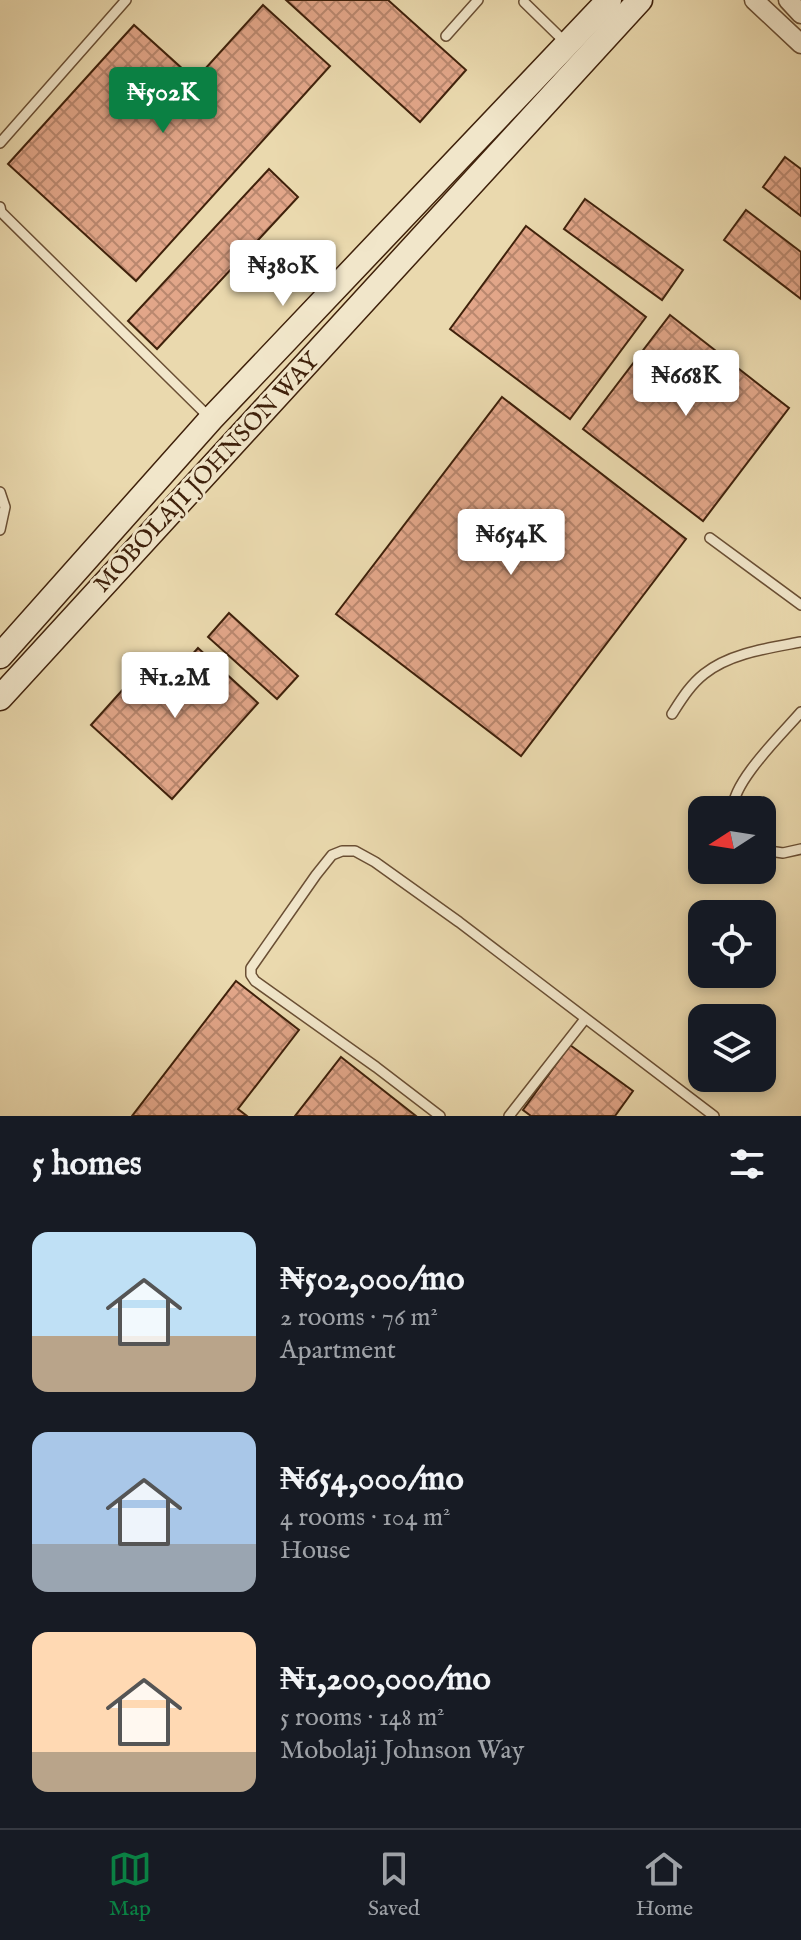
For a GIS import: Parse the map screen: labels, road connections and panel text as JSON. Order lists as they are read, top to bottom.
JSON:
{
  "streets": {
    "street": ["MOBOLAJI JOHNSON WAY"]
  },
  "north": "left",
  "page": {
    "price": [
      "₦502K",
      "₦380K",
      "₦668K",
      "₦654K",
      "₦1.2M"
    ],
    "heading": "5 homes",
    "list": [
      {
        "name": "₦502,000/mo",
        "note": "2 rooms · 76 m² · Apartment"
      },
      {
        "name": "₦654,000/mo",
        "note": "4 rooms · 104 m² · House"
      },
      {
        "name": "₦1,200,000/mo",
        "note": "5 rooms · 148 m² · Mobolaji Johnson Way"
      }
    ],
    "tabs": ["Map", "Saved", "Home"]
  }
}
